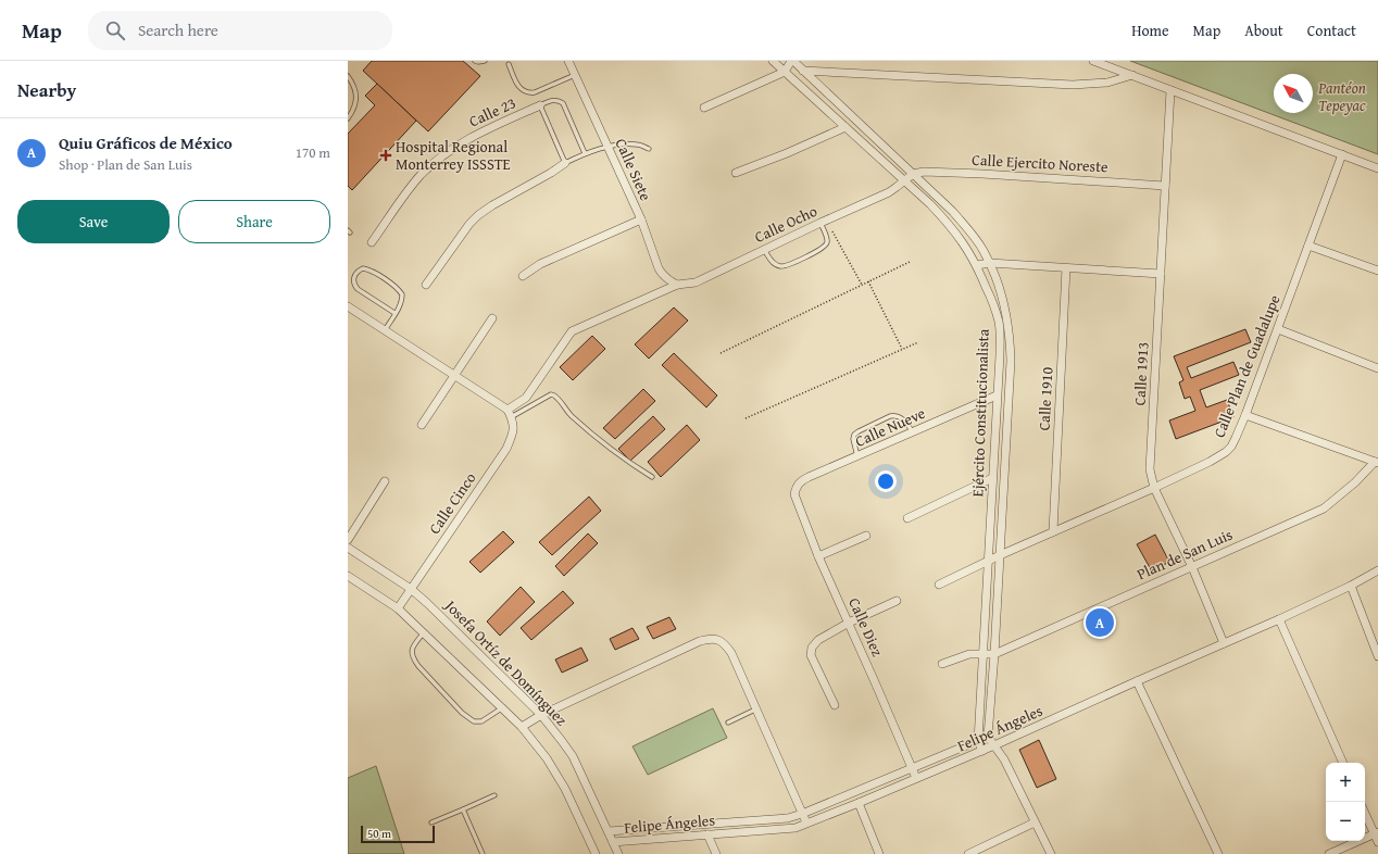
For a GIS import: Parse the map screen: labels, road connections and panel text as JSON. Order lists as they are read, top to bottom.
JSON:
{
  "streets": {
    "street": [
      "Calle 23",
      "Calle Ejercito Noreste",
      "Calle Siete",
      "Calle Ocho",
      "Calle Plan de Guadalupe",
      "Calle 1913",
      "Calle 1910",
      "Ejército Constitucionalista",
      "Calle Nueve",
      "Calle Cinco",
      "Plan de San Luis",
      "Calle Diez",
      "Josefa Ortíz de Domínguez",
      "Felipe Ángeles"
    ]
  },
  "crossings": [
    ["Calle Ejercito Noreste", "Calle Ocho"],
    ["Calle Ejercito Noreste", "Calle 1913"],
    ["Calle Ejercito Noreste", "Ejército Constitucionalista"],
    ["Calle Siete", "Calle Ocho"],
    ["Calle Ocho", "Ejército Constitucionalista"],
    ["Calle Ocho", "Calle Cinco"],
    ["Calle Plan de Guadalupe", "Calle 1913"],
    ["Calle Plan de Guadalupe", "Calle 1910"],
    ["Calle Plan de Guadalupe", "Ejército Constitucionalista"],
    ["Calle 1913", "Plan de San Luis"],
    ["Calle 1913", "Felipe Ángeles"],
    ["Ejército Constitucionalista", "Calle Nueve"],
    ["Ejército Constitucionalista", "Plan de San Luis"],
    ["Ejército Constitucionalista", "Felipe Ángeles"],
    ["Calle Nueve", "Calle Diez"],
    ["Calle Cinco", "Josefa Ortíz de Domínguez"],
    ["Calle Diez", "Felipe Ángeles"],
    ["Josefa Ortíz de Domínguez", "Felipe Ángeles"]
  ],
  "parks": ["Pantéon Tepeyac"],
  "places": {
    "health": ["Hospital Regional Monterrey ISSSTE"]
  },
  "scale_bar": "50 m",
  "north": "top left",
  "page": {
    "header": "Map",
    "search": "Search here",
    "nav": [
      "Home",
      "Map",
      "About",
      "Contact"
    ],
    "heading": "Nearby",
    "list": [
      {
        "mark": "A",
        "name": "Quiu Gráficos de México",
        "note": "Shop · Plan de San Luis",
        "value": "170 m"
      }
    ],
    "buttons": ["Save", "Share"],
    "pins": "A",
    "map_buttons": ["+", "−"],
    "scale": "50 m"
  }
}
